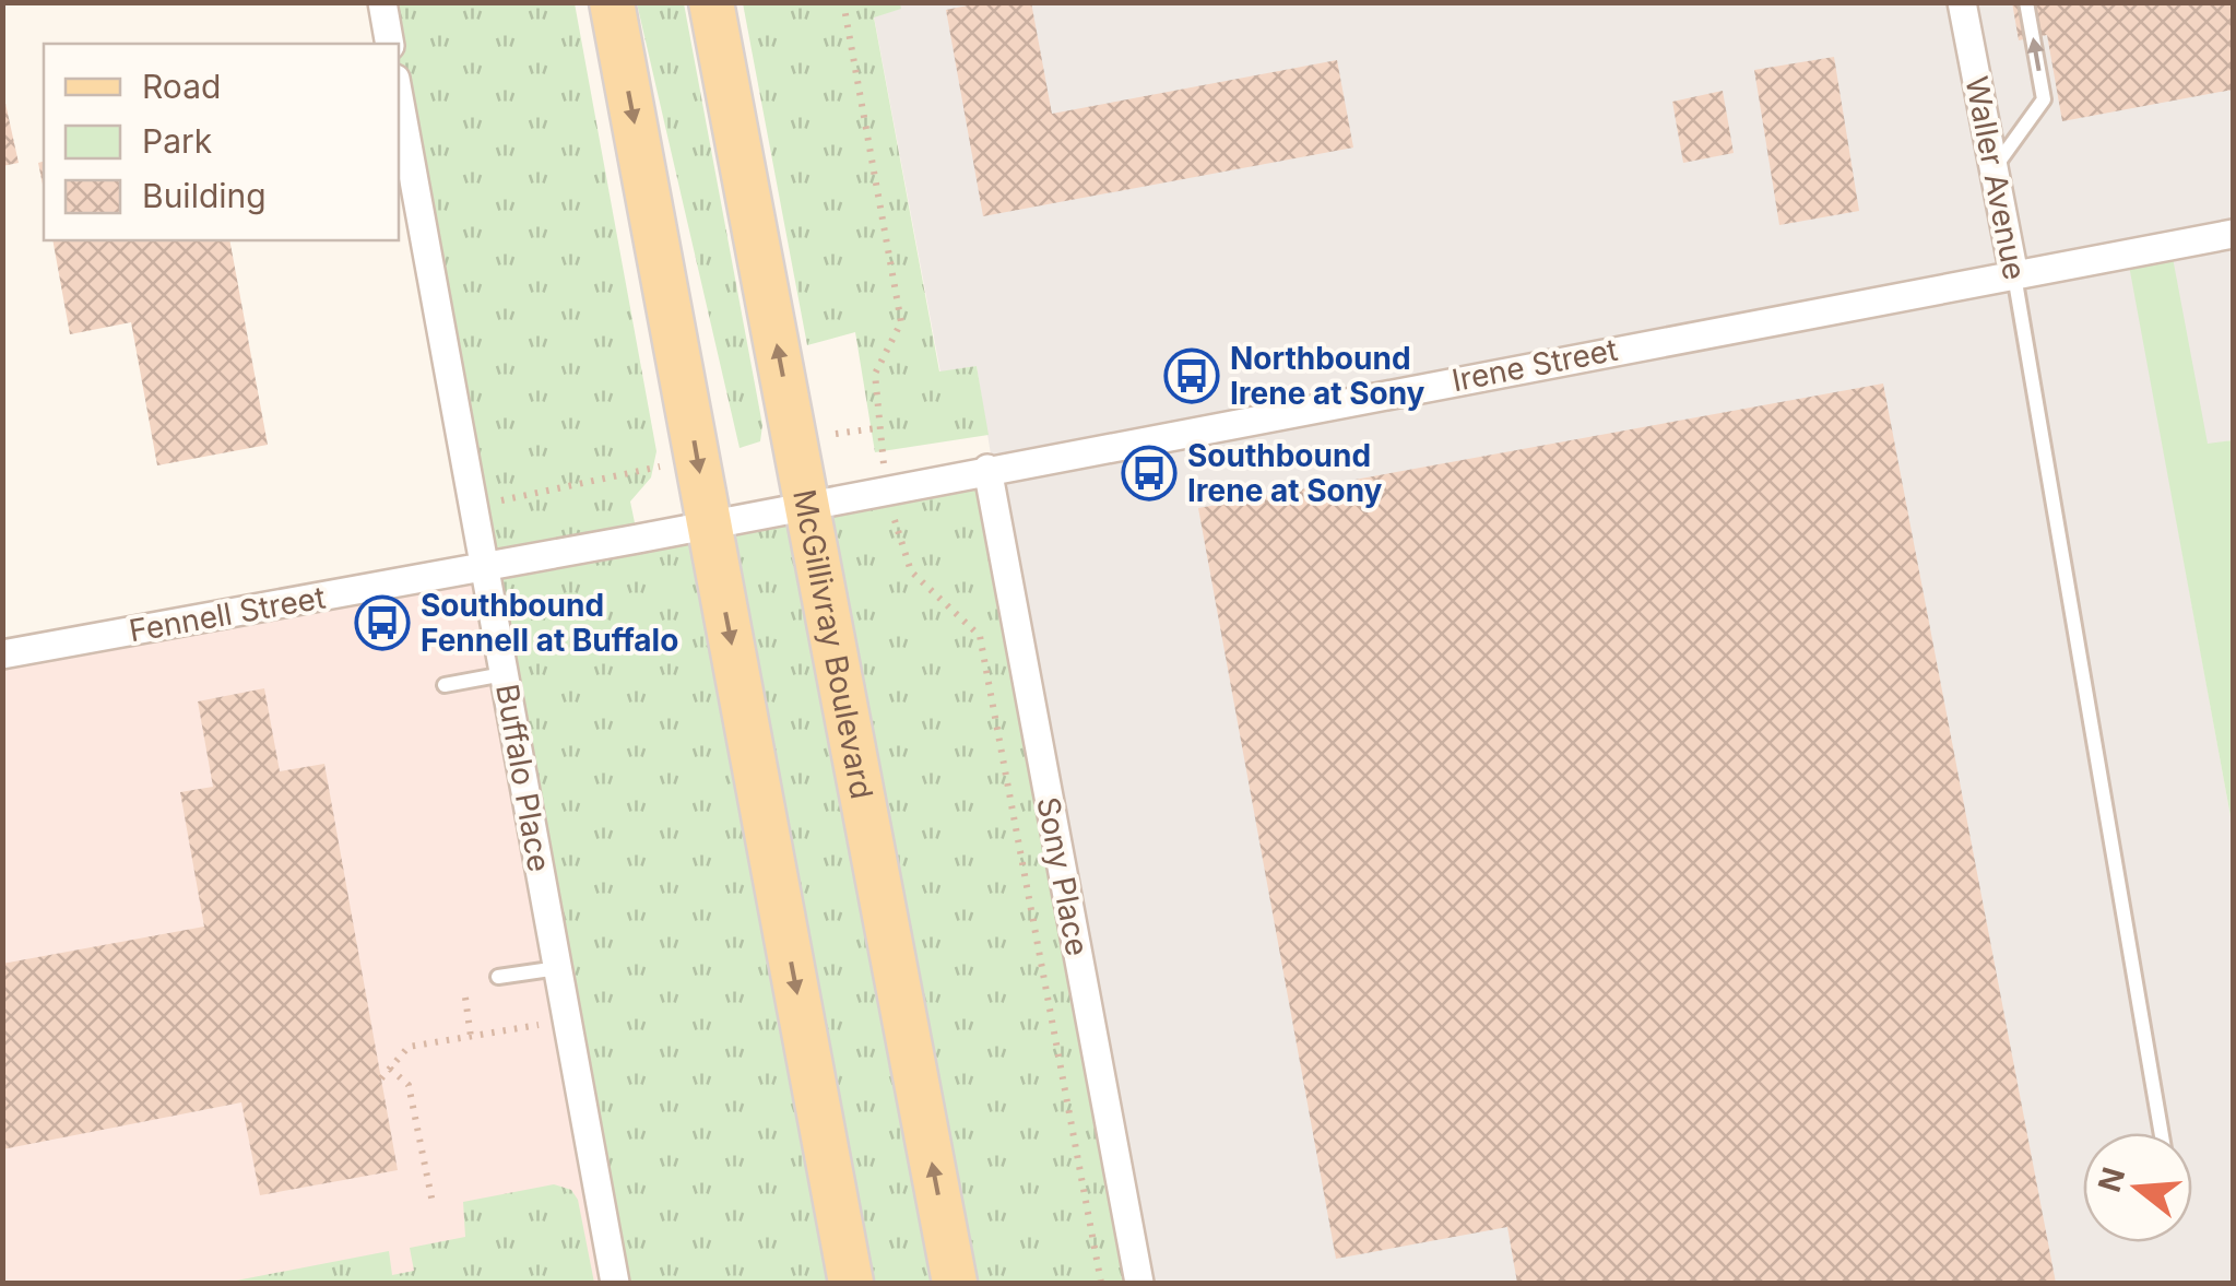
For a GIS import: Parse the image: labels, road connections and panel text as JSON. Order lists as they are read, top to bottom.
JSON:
{
  "streets": {
    "main road": ["McGillivray Boulevard"],
    "street": [
      "Waller Avenue",
      "Irene Street",
      "Fennell Street",
      "Buffalo Place",
      "Sony Place"
    ]
  },
  "crossings": [
    ["Waller Avenue", "Irene Street"],
    ["Irene Street", "Fennell Street"],
    ["Irene Street", "McGillivray Boulevard"],
    ["Irene Street", "Sony Place"],
    ["Fennell Street", "Buffalo Place"]
  ],
  "places": {
    "bus stop": ["Northbound Irene at Sony", "Southbound Irene at Sony", "Southbound Fennell at Buffalo"]
  },
  "legend": ["Road", "Park", "Building"],
  "north": "left"
}
